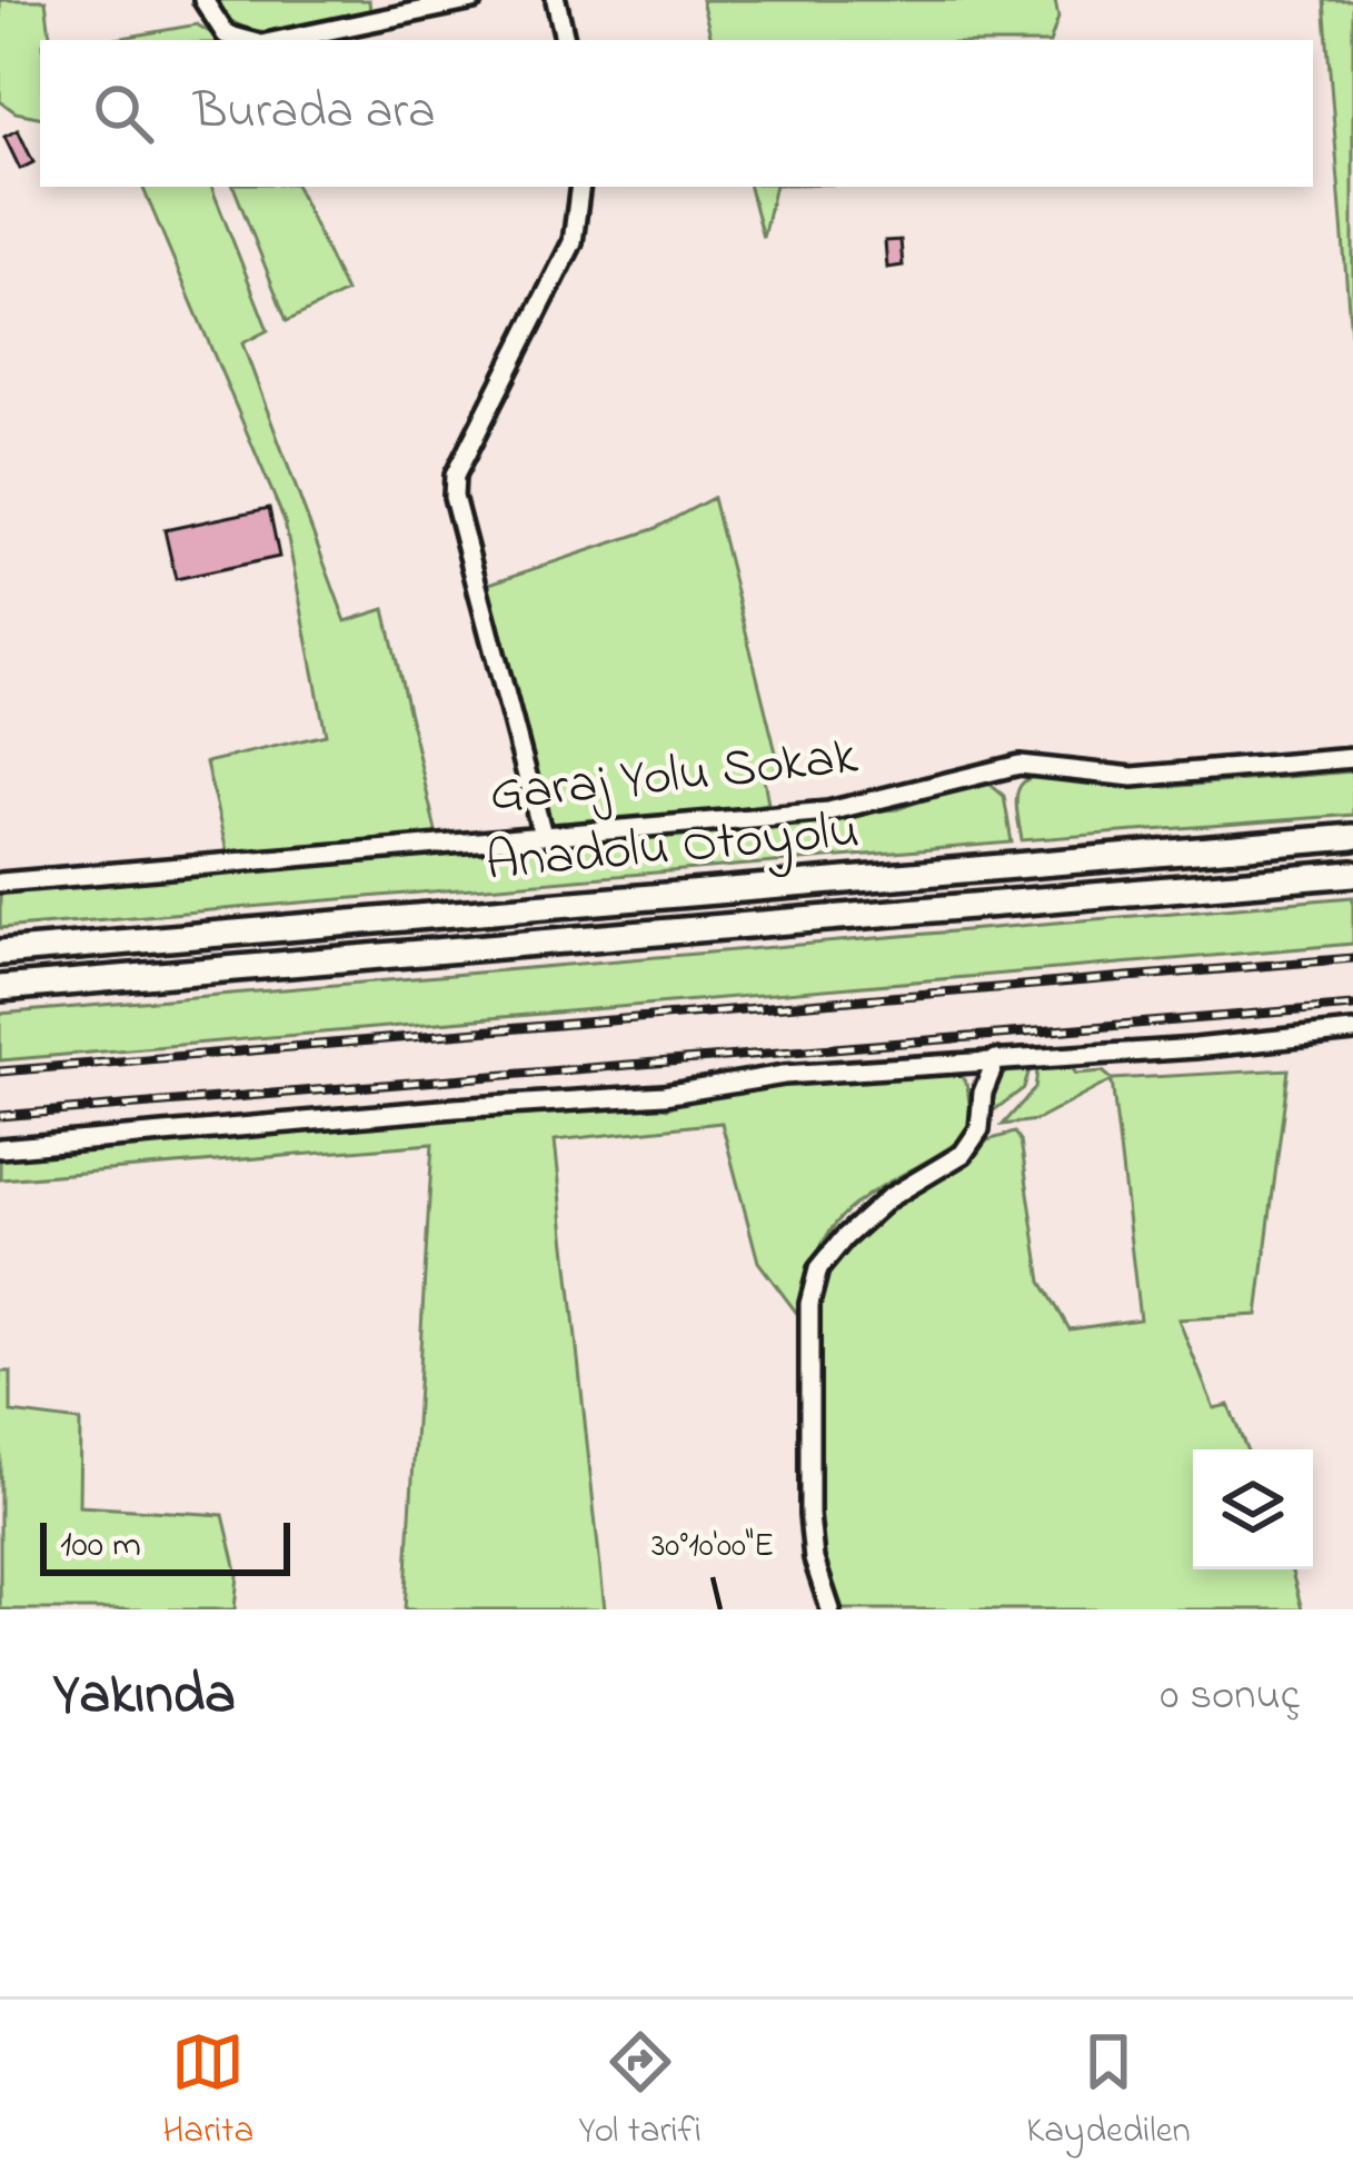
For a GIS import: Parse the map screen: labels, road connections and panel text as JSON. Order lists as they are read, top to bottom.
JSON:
{
  "streets": {
    "highway": ["Anadolu Otoyolu"],
    "street": ["Garaj Yolu Sokak"]
  },
  "scale_bar": "100 m",
  "page": {
    "search": "Burada ara",
    "scale": "100 m",
    "heading": ["Yakında", "0 sonuç"],
    "nav": ["Harita", "Yol tarifi", "Kaydedilen"]
  },
  "coordinates": ["30°10'00\"E"]
}
